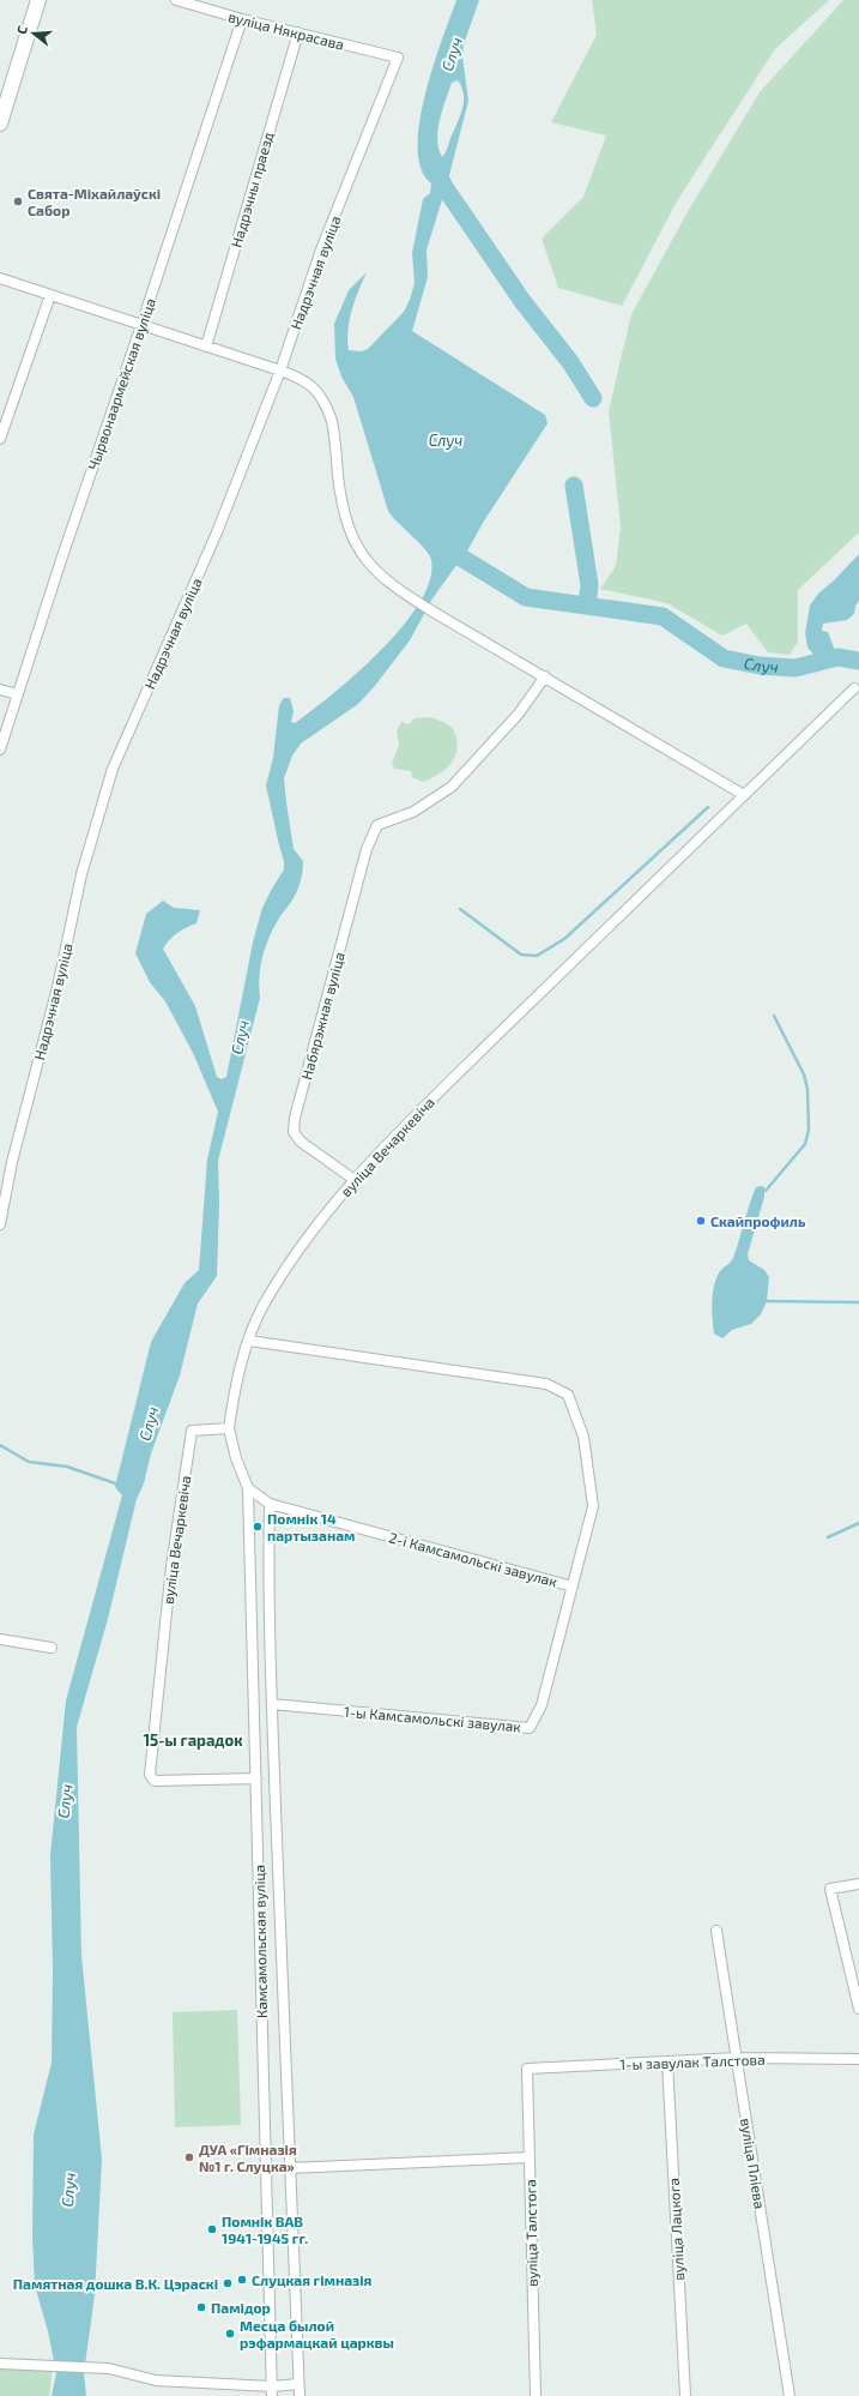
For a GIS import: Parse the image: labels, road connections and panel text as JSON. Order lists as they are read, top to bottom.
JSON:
{
  "streets": {
    "street": [
      "вуліца Някрасава",
      "Надрэчны праезд",
      "Надрэчная вуліца",
      "Чырвонаармейская вуліца",
      "Набярэжная вуліца",
      "вуліца Вечаркевіча",
      "2-і Камсамольскі завулак",
      "1-ы Камсамольскі завулак",
      "Камсамольская вуліца",
      "1-ы завулак Талстова",
      "вуліца Пліева",
      "вуліца Лацкога",
      "вуліца Талстога"
    ]
  },
  "crossings": [
    ["вуліца Някрасава", "Надрэчны праезд"],
    ["вуліца Някрасава", "Надрэчная вуліца"],
    ["вуліца Някрасава", "Чырвонаармейская вуліца"],
    ["Набярэжная вуліца", "вуліца Вечаркевіча"],
    ["вуліца Вечаркевіча", "2-і Камсамольскі завулак"],
    ["вуліца Вечаркевіча", "Камсамольская вуліца"],
    ["2-і Камсамольскі завулак", "1-ы Камсамольскі завулак"],
    ["2-і Камсамольскі завулак", "Камсамольская вуліца"],
    ["1-ы Камсамольскі завулак", "Камсамольская вуліца"],
    ["1-ы завулак Талстова", "вуліца Пліева"],
    ["1-ы завулак Талстова", "вуліца Лацкога"],
    ["1-ы завулак Талстова", "вуліца Талстога"]
  ],
  "districts": ["15-ы гарадок"],
  "water": ["Случ"],
  "places": [
    "Свята-Міхайлаўскі Сабор",
    "Скайпрофиль",
    "Помнік 14 партызанам",
    "ДУА «Гімназія №1 г. Слуцка»",
    "Помнік ВАВ 1941-1945 гг.",
    "Слуцкая гімназія",
    "Памятная дошка В.К. Цэраскі",
    "Памідор",
    "Месца былой рэфармацкай царквы"
  ],
  "north": "left"
}
